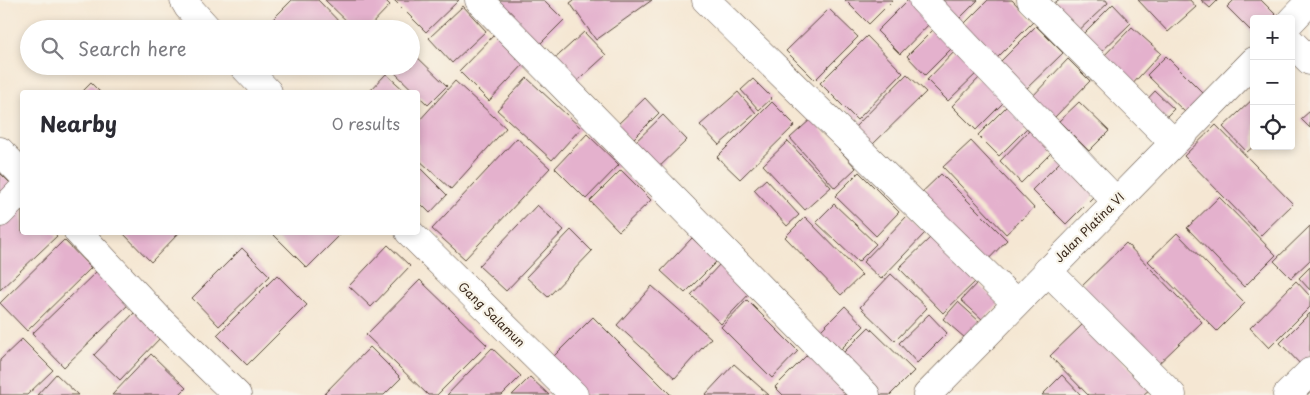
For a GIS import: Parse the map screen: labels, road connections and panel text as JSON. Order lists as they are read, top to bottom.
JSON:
{
  "streets": {
    "street": ["Jalan Platina VI", "Gang Salamun"]
  },
  "page": {
    "map_buttons": ["+", "−"],
    "search": "Search here",
    "heading": ["Nearby", "0 results"]
  }
}
